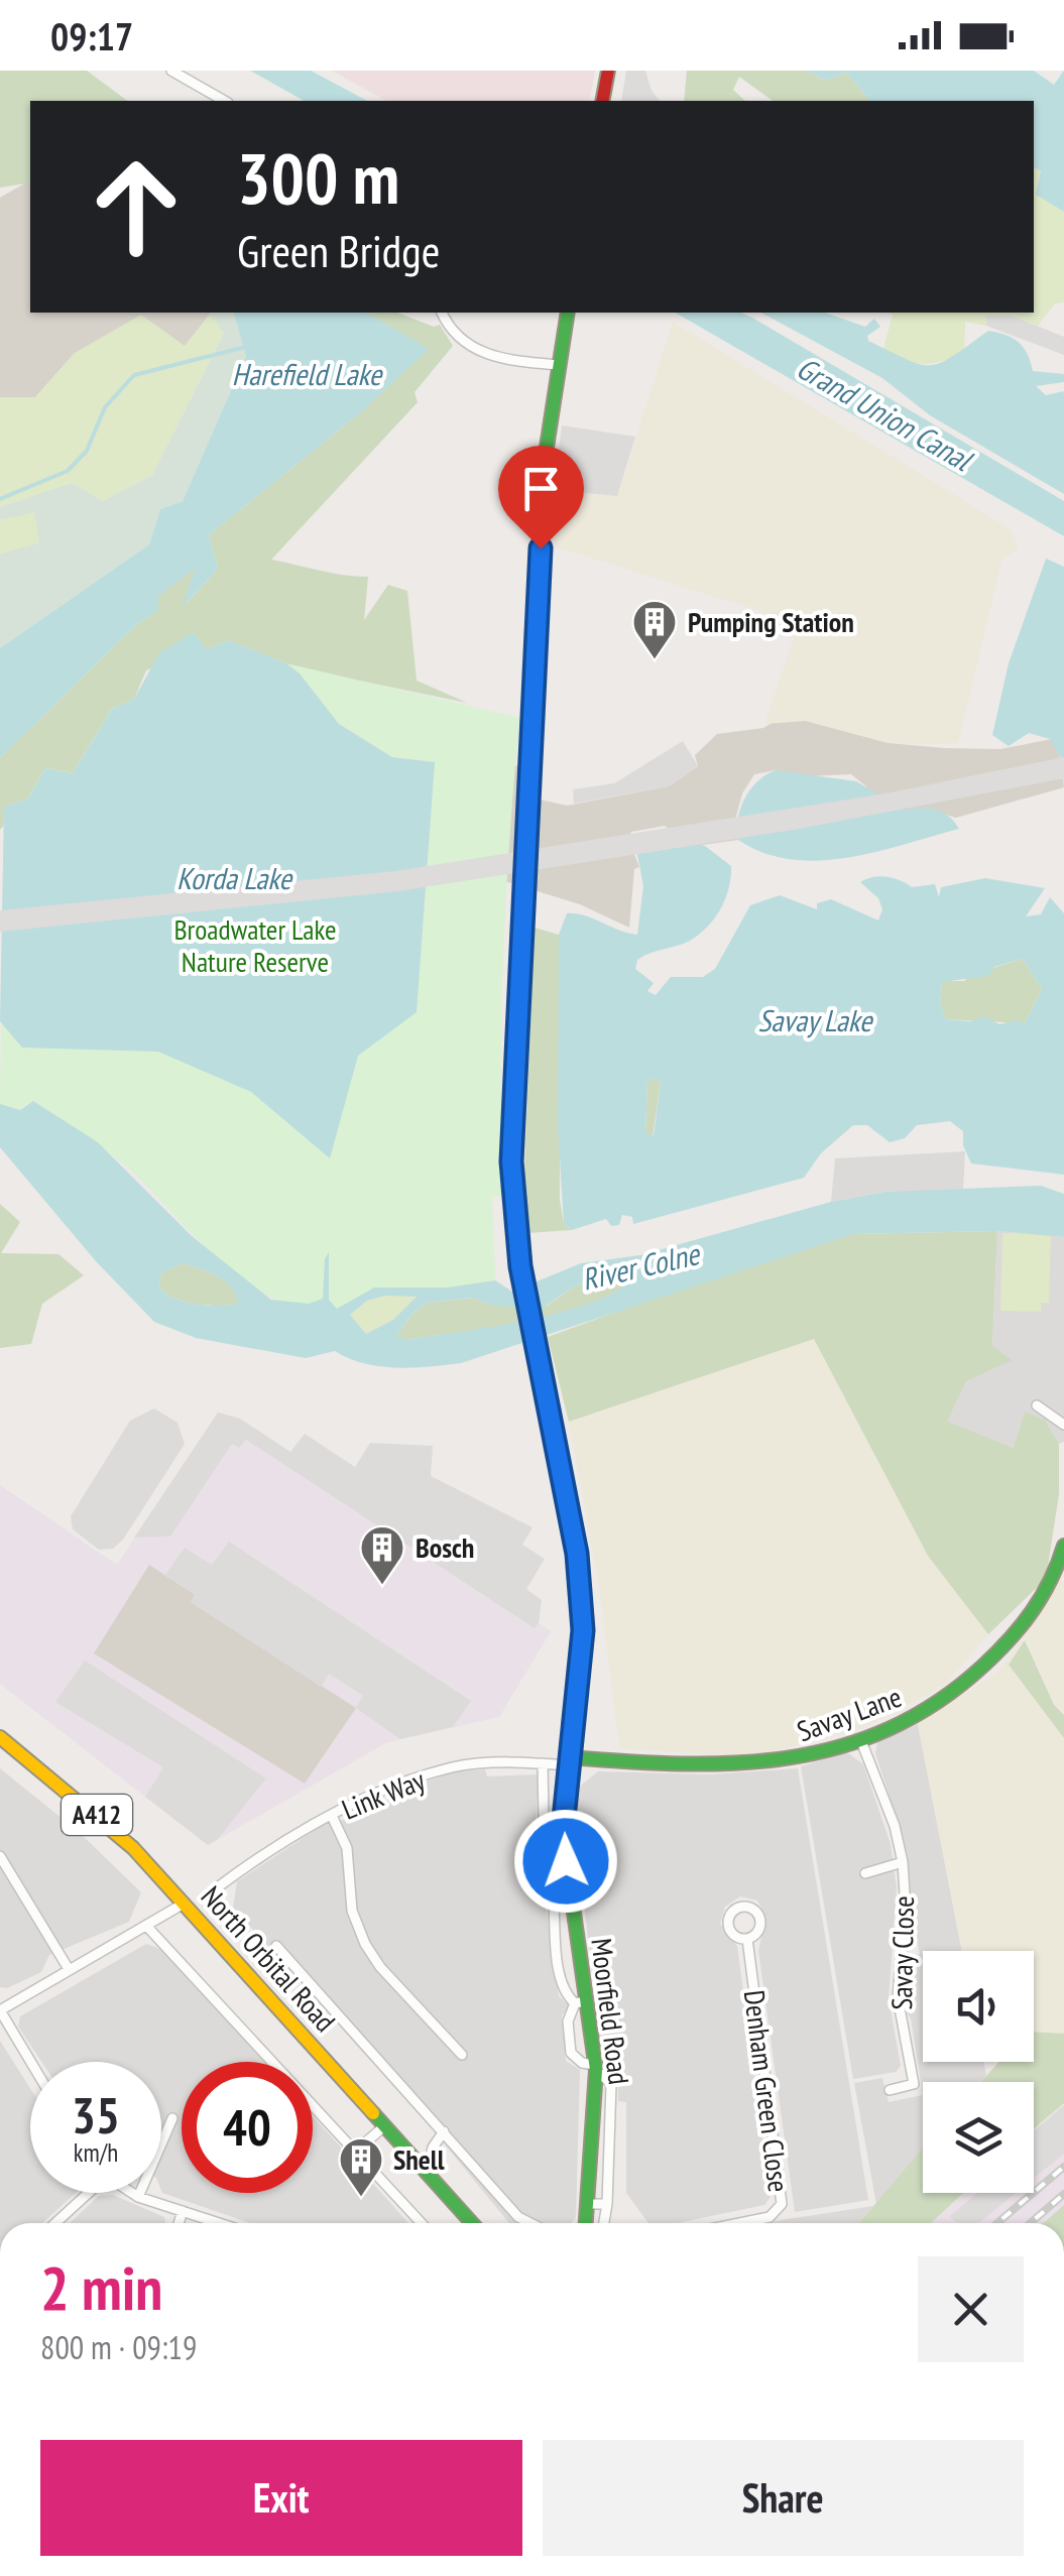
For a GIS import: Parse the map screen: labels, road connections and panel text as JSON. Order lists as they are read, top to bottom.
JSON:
{
  "streets": {
    "street": [
      "Savay Lane",
      "Link Way",
      "A412",
      "Savay Close",
      "North Orbital Road",
      "Moorfield Road",
      "Denham Green Close"
    ]
  },
  "crossings": [
    ["Savay Lane", "Link Way"],
    ["Savay Lane", "Savay Close"],
    ["Savay Lane", "Moorfield Road"],
    ["Link Way", "Moorfield Road"]
  ],
  "water": [
    "Harefield Lake",
    "Grand Union Canal",
    "Korda Lake",
    "Savay Lake",
    "River Colne"
  ],
  "parks": ["Broadwater Lake Nature Reserve"],
  "places": {
    "building": ["Pumping Station", "Bosch", "Shell"]
  },
  "page": {
    "status": "09:17",
    "turn": ["300 m", "Green Bridge"],
    "speed": "35 km/h",
    "limit": "40",
    "heading": ["2 min", "800 m · 09:19"],
    "buttons": ["Exit", "Share"]
  }
}
